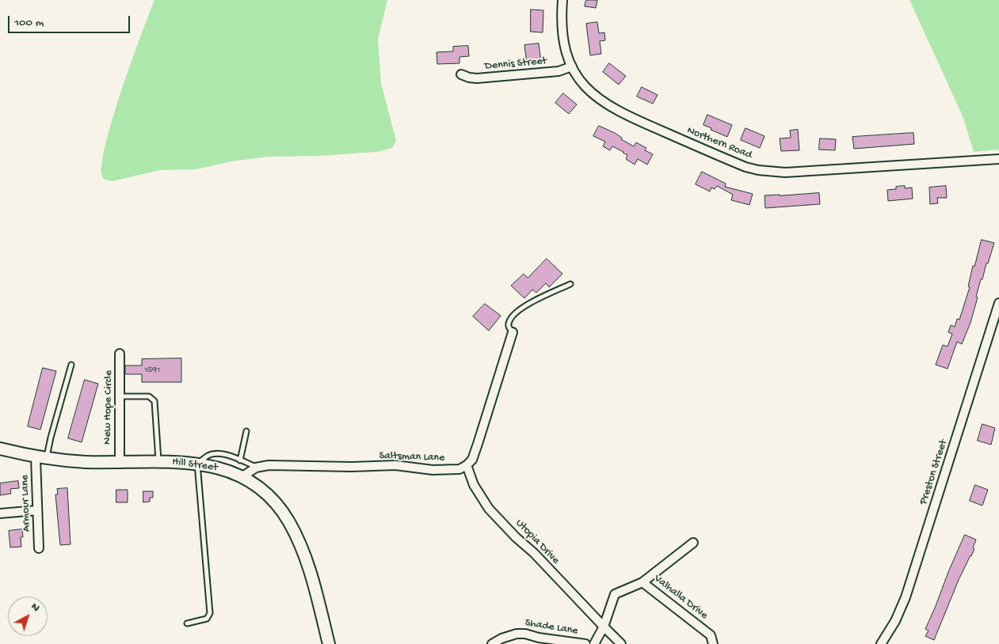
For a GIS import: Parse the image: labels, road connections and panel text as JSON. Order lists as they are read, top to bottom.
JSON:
{
  "streets": {
    "street": [
      "Dennis Street",
      "Northern Road",
      "New Hope Circle",
      "Saltsman Lane",
      "Hill Street",
      "Preston Street",
      "Armour Lane",
      "Utopia Drive",
      "Valhalla Drive",
      "Shade Lane"
    ]
  },
  "crossings": [
    ["Dennis Street", "Northern Road"],
    ["New Hope Circle", "Hill Street"],
    ["Saltsman Lane", "Hill Street"],
    ["Saltsman Lane", "Utopia Drive"],
    ["Hill Street", "Armour Lane"],
    ["Utopia Drive", "Valhalla Drive"]
  ],
  "house_numbers": ["1591"],
  "scale_bar": "100 m",
  "north": "top right"
}
